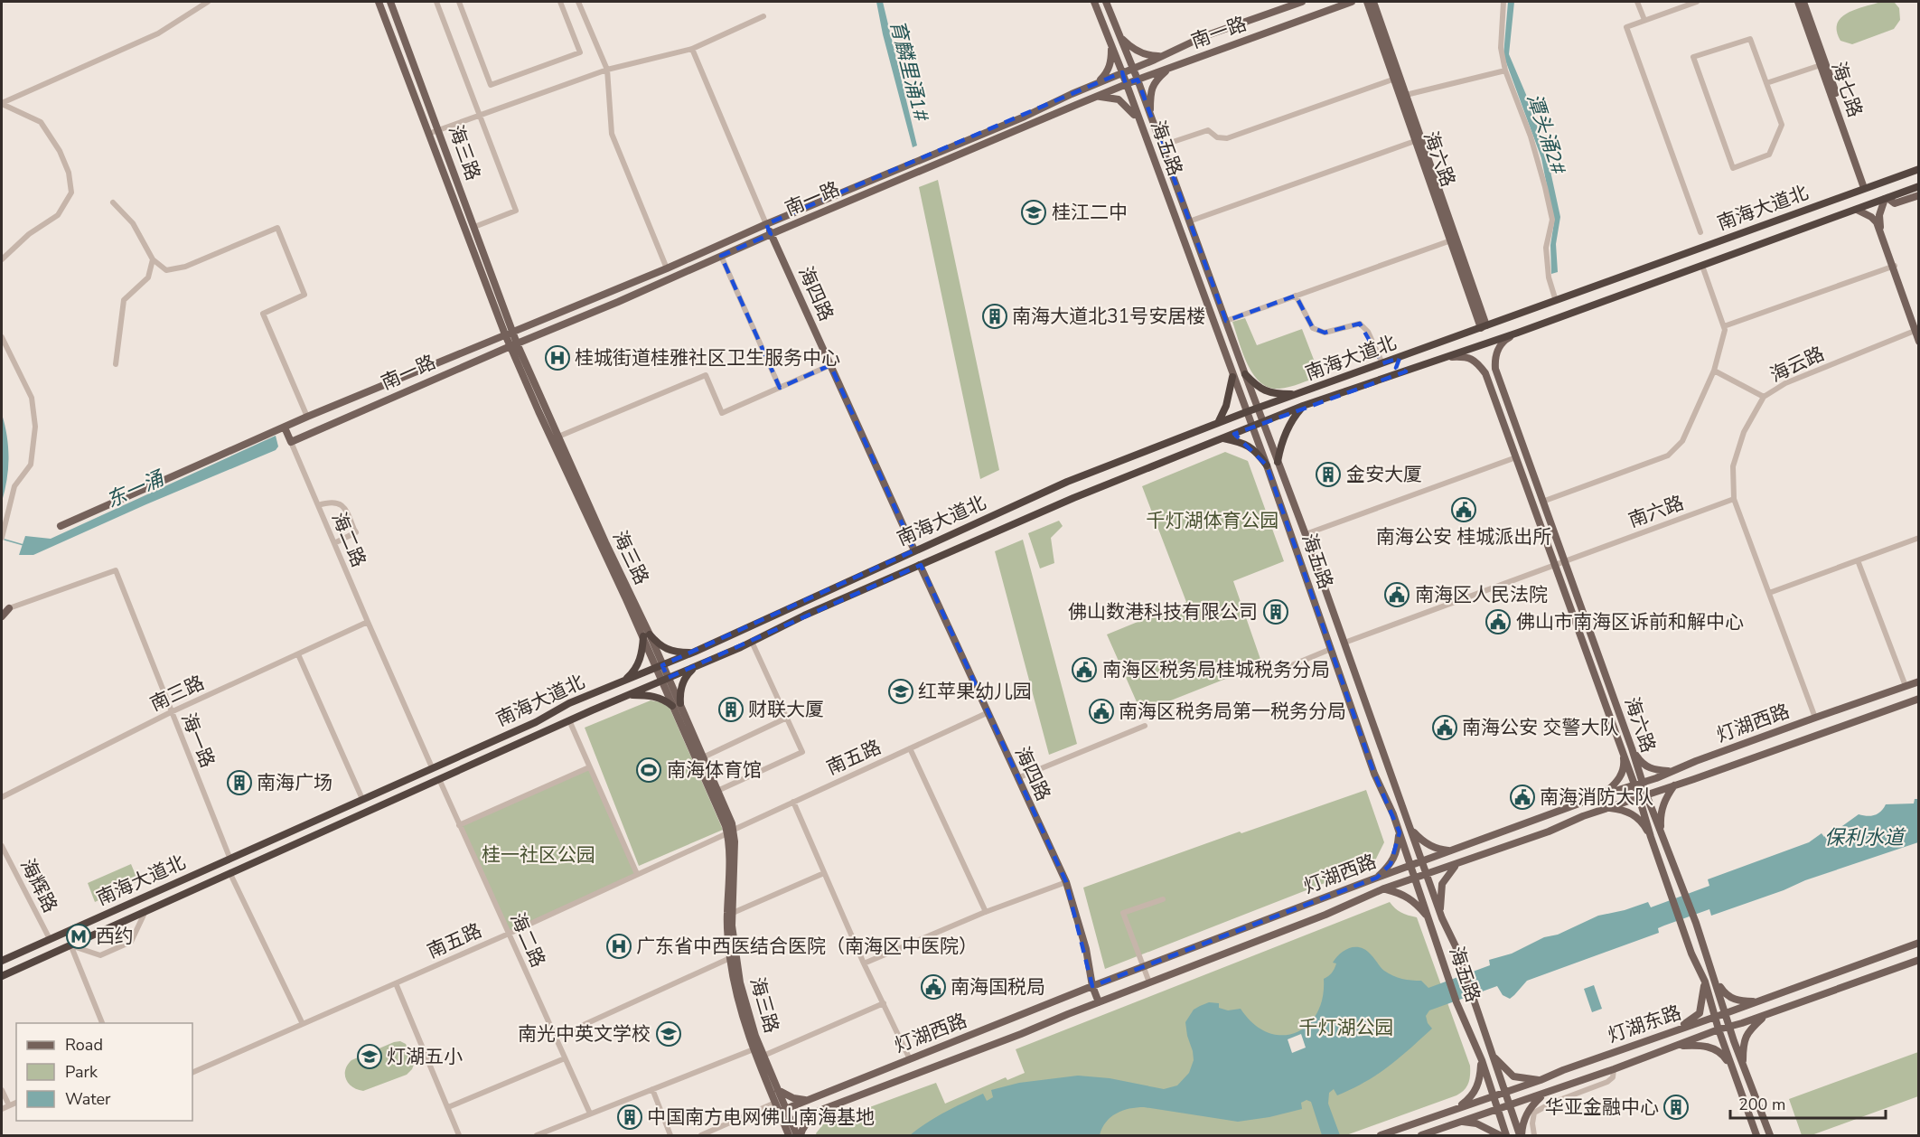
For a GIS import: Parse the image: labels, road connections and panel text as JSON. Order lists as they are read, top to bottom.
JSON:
{
  "streets": {
    "highway": ["南海大道北"],
    "main road": [
      "南一路",
      "海七路",
      "海五路",
      "海三路",
      "海六路",
      "海四路",
      "灯湖西路",
      "灯湖东路"
    ],
    "street": [
      "海云路",
      "南六路",
      "海二路",
      "南三路",
      "海一路",
      "南五路",
      "海辉路"
    ]
  },
  "crossings": [
    ["南一路", "海五路"],
    ["南一路", "海三路"],
    ["南一路", "海四路"],
    ["南一路", "海二路"],
    ["海七路", "南海大道北"],
    ["海五路", "南海大道北"],
    ["海五路", "灯湖西路"],
    ["海五路", "灯湖东路"],
    ["海三路", "南海大道北"],
    ["海三路", "灯湖西路"],
    ["海三路", "南五路"],
    ["海六路", "南海大道北"],
    ["海六路", "南六路"],
    ["海六路", "灯湖西路"],
    ["海六路", "灯湖东路"],
    ["南海大道北", "海四路"],
    ["南海大道北", "海二路"],
    ["南海大道北", "海一路"],
    ["南海大道北", "海辉路"],
    ["海四路", "灯湖西路"],
    ["海四路", "南五路"],
    ["海云路", "南六路"],
    ["海二路", "南三路"],
    ["海二路", "南五路"],
    ["南三路", "海一路"]
  ],
  "water": [
    "育麟里涌1#",
    "潭头涌2#",
    "东一涌",
    "保利水道"
  ],
  "parks": ["千灯湖体育公园", "桂一社区公园", "千灯湖公园"],
  "places": {
    "school or university": [
      "桂江二中",
      "红苹果幼儿园",
      "南光中英文学校",
      "灯湖五小"
    ],
    "building": [
      "南海大道北31号安居楼",
      "金安大厦",
      "佛山数港科技有限公司",
      "财联大厦",
      "南海广场",
      "华亚金融中心",
      "中国南方电网佛山南海基地"
    ],
    "hospital": ["桂城街道桂雅社区卫生服务中心", "广东省中西医结合医院（南海区中医院）"],
    "public building": [
      "南海公安 桂城派出所",
      "南海区人民法院",
      "佛山市南海区诉前和解中心",
      "南海区税务局桂城税务分局",
      "南海区税务局第一税务分局",
      "南海公安 交警大队",
      "南海消防大队",
      "南海国税局"
    ],
    "sports": ["南海体育馆"],
    "metro station": ["西约"]
  },
  "legend": ["Road", "Park", "Water"],
  "scale_bar": "200 m"
}
